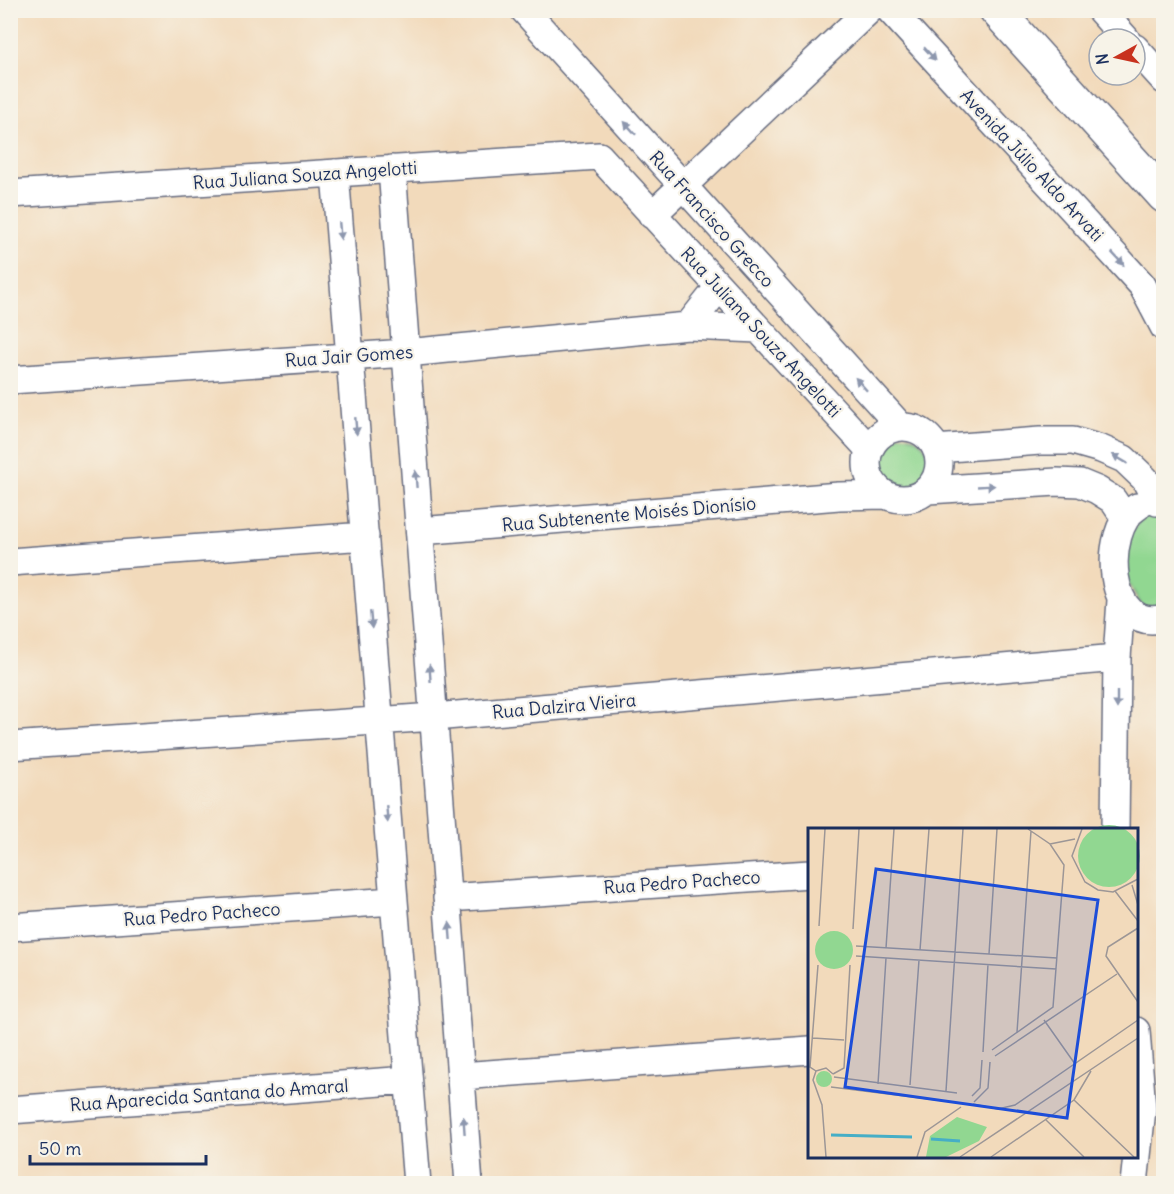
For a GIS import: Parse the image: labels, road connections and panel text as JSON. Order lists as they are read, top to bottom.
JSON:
{
  "streets": {
    "street": [
      "Avenida Júlio Aldo Arvati",
      "Rua Juliana Souza Angelotti",
      "Rua Francisco Grecco",
      "Rua Jair Gomes",
      "Rua Subtenente Moisés Dionísio",
      "Rua Dalzira Vieira",
      "Rua Pedro Pacheco",
      "Rua Aparecida Santana do Amaral"
    ]
  },
  "crossings": [
    ["Rua Juliana Souza Angelotti", "Rua Francisco Grecco"],
    ["Rua Juliana Souza Angelotti", "Rua Jair Gomes"],
    ["Rua Juliana Souza Angelotti", "Rua Subtenente Moisés Dionísio"],
    ["Rua Francisco Grecco", "Rua Subtenente Moisés Dionísio"]
  ],
  "one_way": ["Avenida Júlio Aldo Arvati", "Rua Francisco Grecco"],
  "scale_bar": "50 m",
  "north": "left"
}
